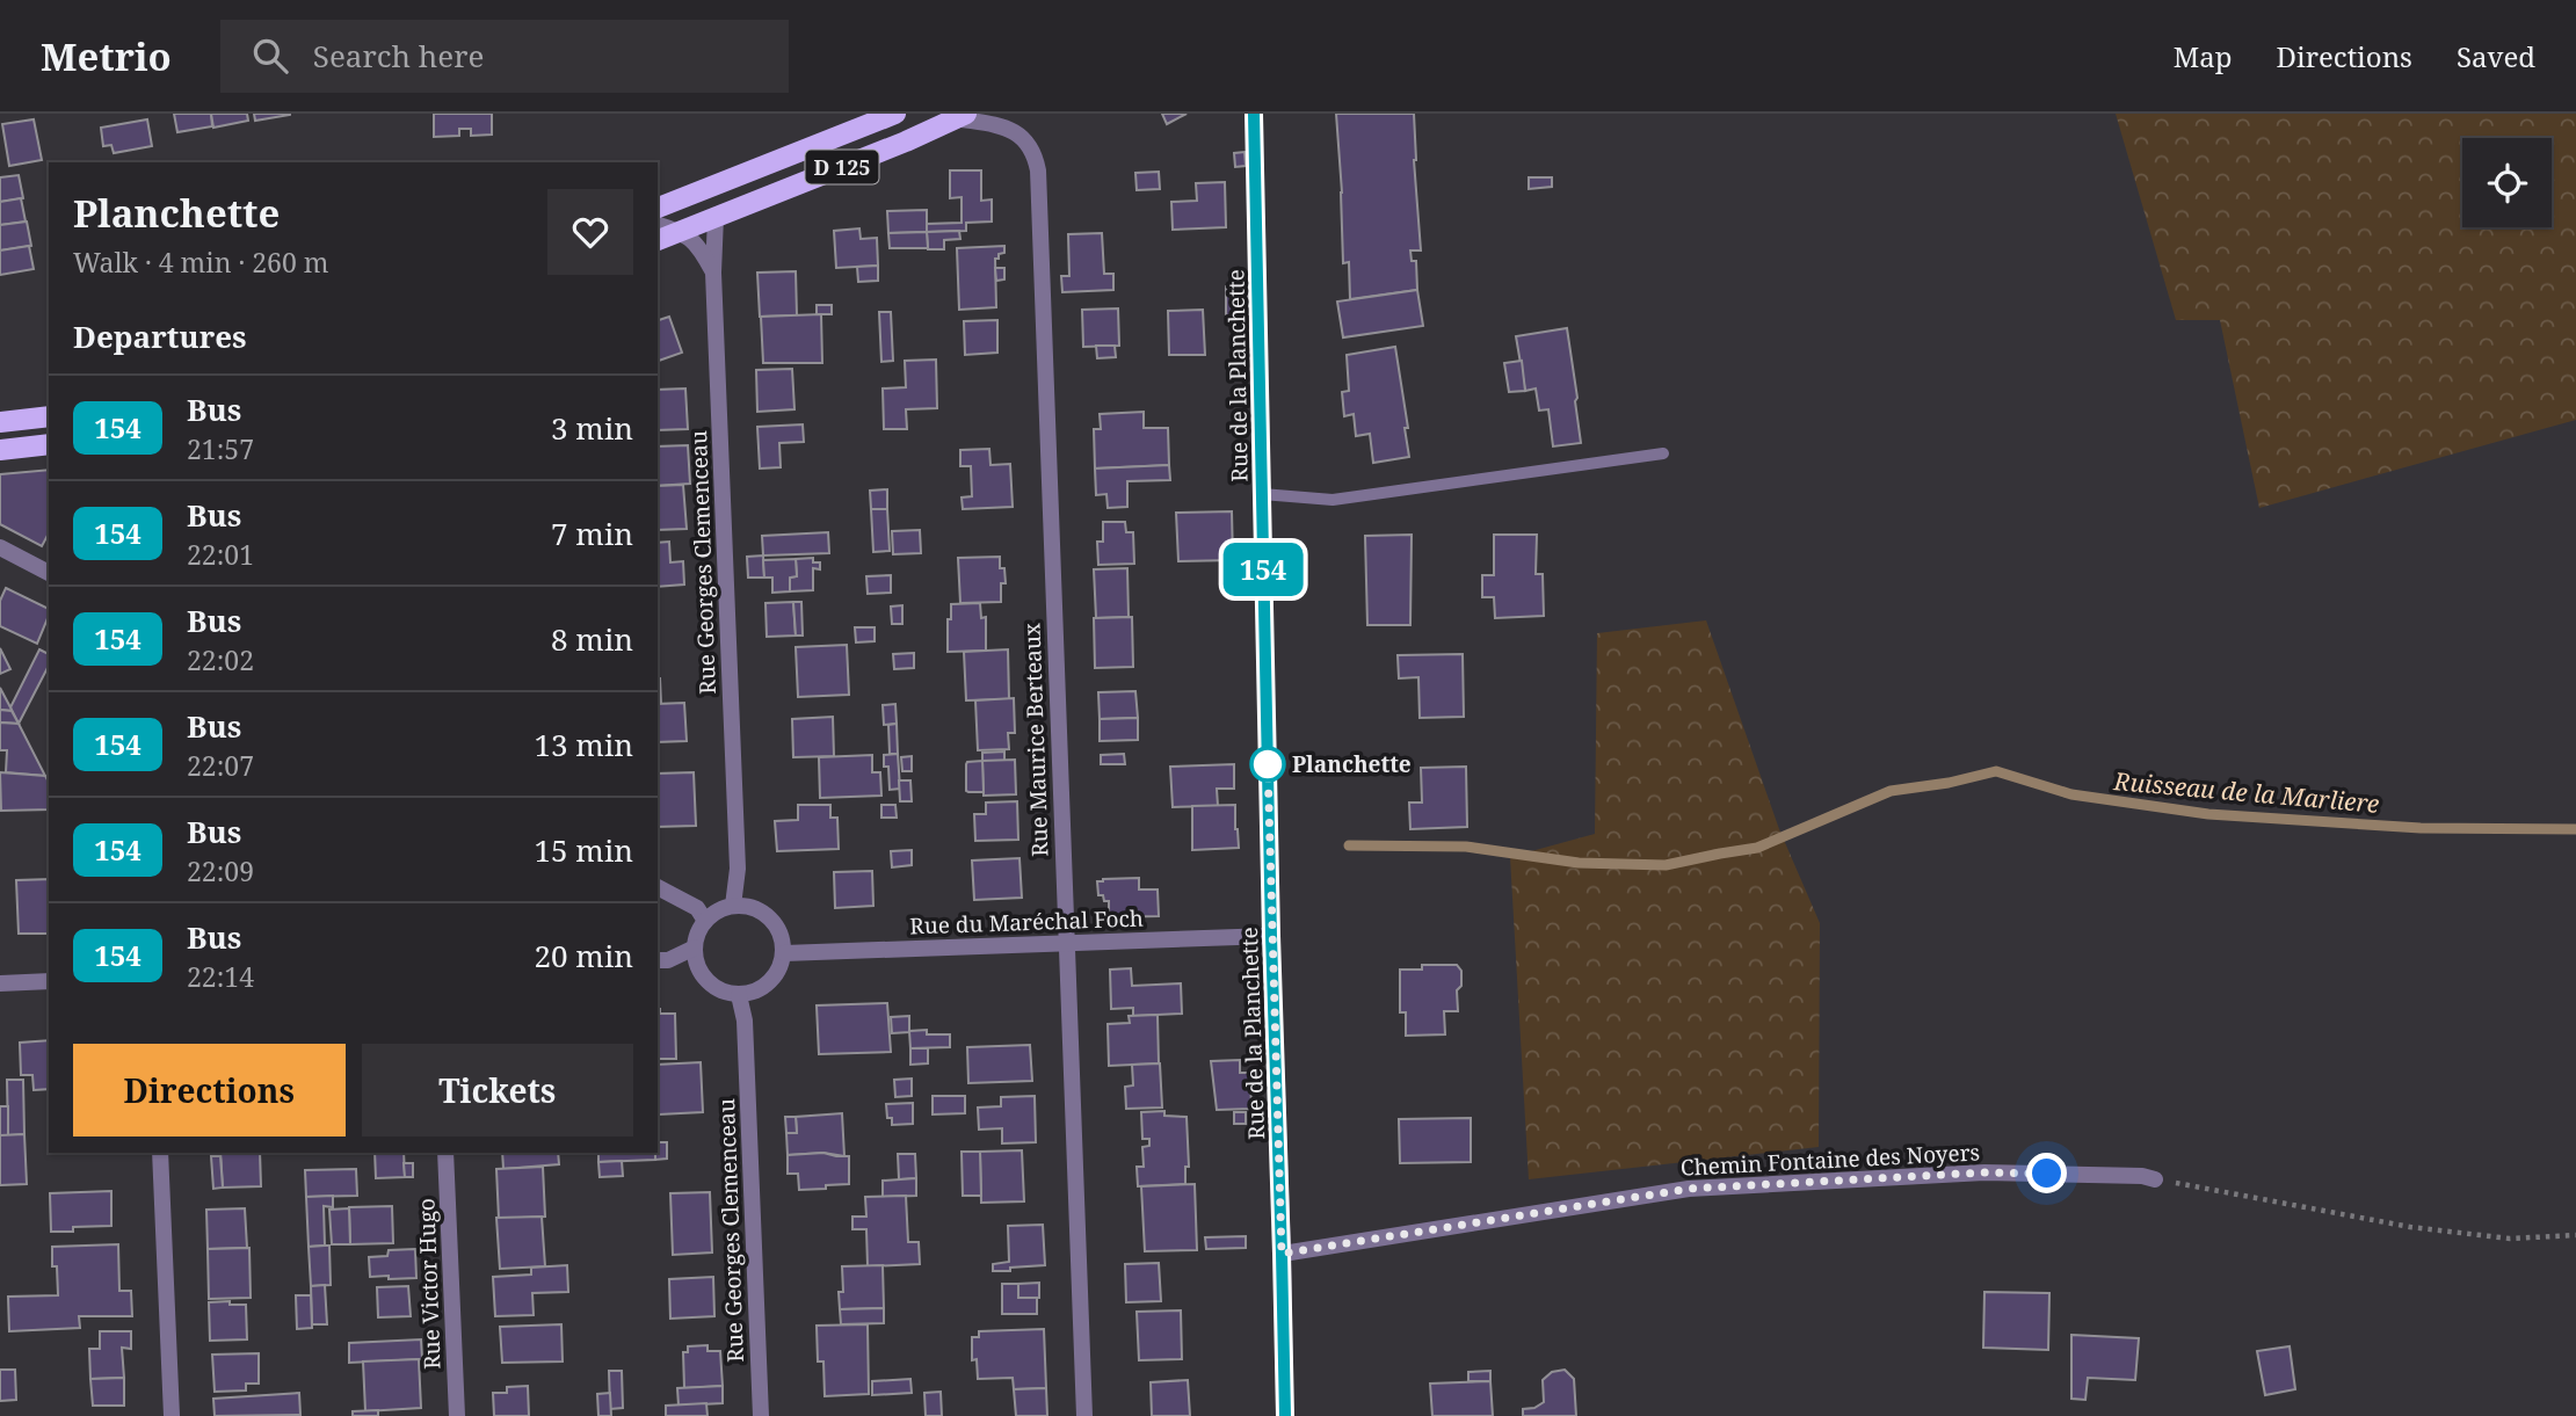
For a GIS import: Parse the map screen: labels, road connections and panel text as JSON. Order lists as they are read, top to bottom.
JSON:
{
  "streets": {
    "main road": ["D 125"],
    "street": [
      "Rue de la Planchette",
      "Rue Georges Clemenceau",
      "Rue Maurice Berteaux",
      "Rue du Maréchal Foch",
      "Chemin Fontaine des Noyers",
      "Rue Victor Hugo"
    ]
  },
  "crossings": [
    ["D 125", "Rue Georges Clemenceau"],
    ["D 125", "Rue Maurice Berteaux"],
    ["Rue de la Planchette", "Rue du Maréchal Foch"],
    ["Rue de la Planchette", "Chemin Fontaine des Noyers"],
    ["Rue Georges Clemenceau", "Rue du Maréchal Foch"],
    ["Rue Maurice Berteaux", "Rue du Maréchal Foch"]
  ],
  "water": ["Ruisseau de la Marliere"],
  "places": ["Planchette"],
  "lines": ["bus line 154"],
  "page": {
    "header": "Metrio",
    "search": "Search here",
    "nav": ["Map", "Directions", "Saved"],
    "on_map": "154",
    "heading": [
      ["Planchette", "Walk · 4 min · 260 m"],
      "Departures"
    ],
    "list": [
      {
        "mark": "154",
        "name": "Bus",
        "note": "21:57",
        "value": "3 min"
      },
      {
        "mark": "154",
        "name": "Bus",
        "note": "22:01",
        "value": "7 min"
      },
      {
        "mark": "154",
        "name": "Bus",
        "note": "22:02",
        "value": "8 min"
      },
      {
        "mark": "154",
        "name": "Bus",
        "note": "22:07",
        "value": "13 min"
      },
      {
        "mark": "154",
        "name": "Bus",
        "note": "22:09",
        "value": "15 min"
      },
      {
        "mark": "154",
        "name": "Bus",
        "note": "22:14",
        "value": "20 min"
      }
    ],
    "buttons": ["Directions", "Tickets"]
  }
}
